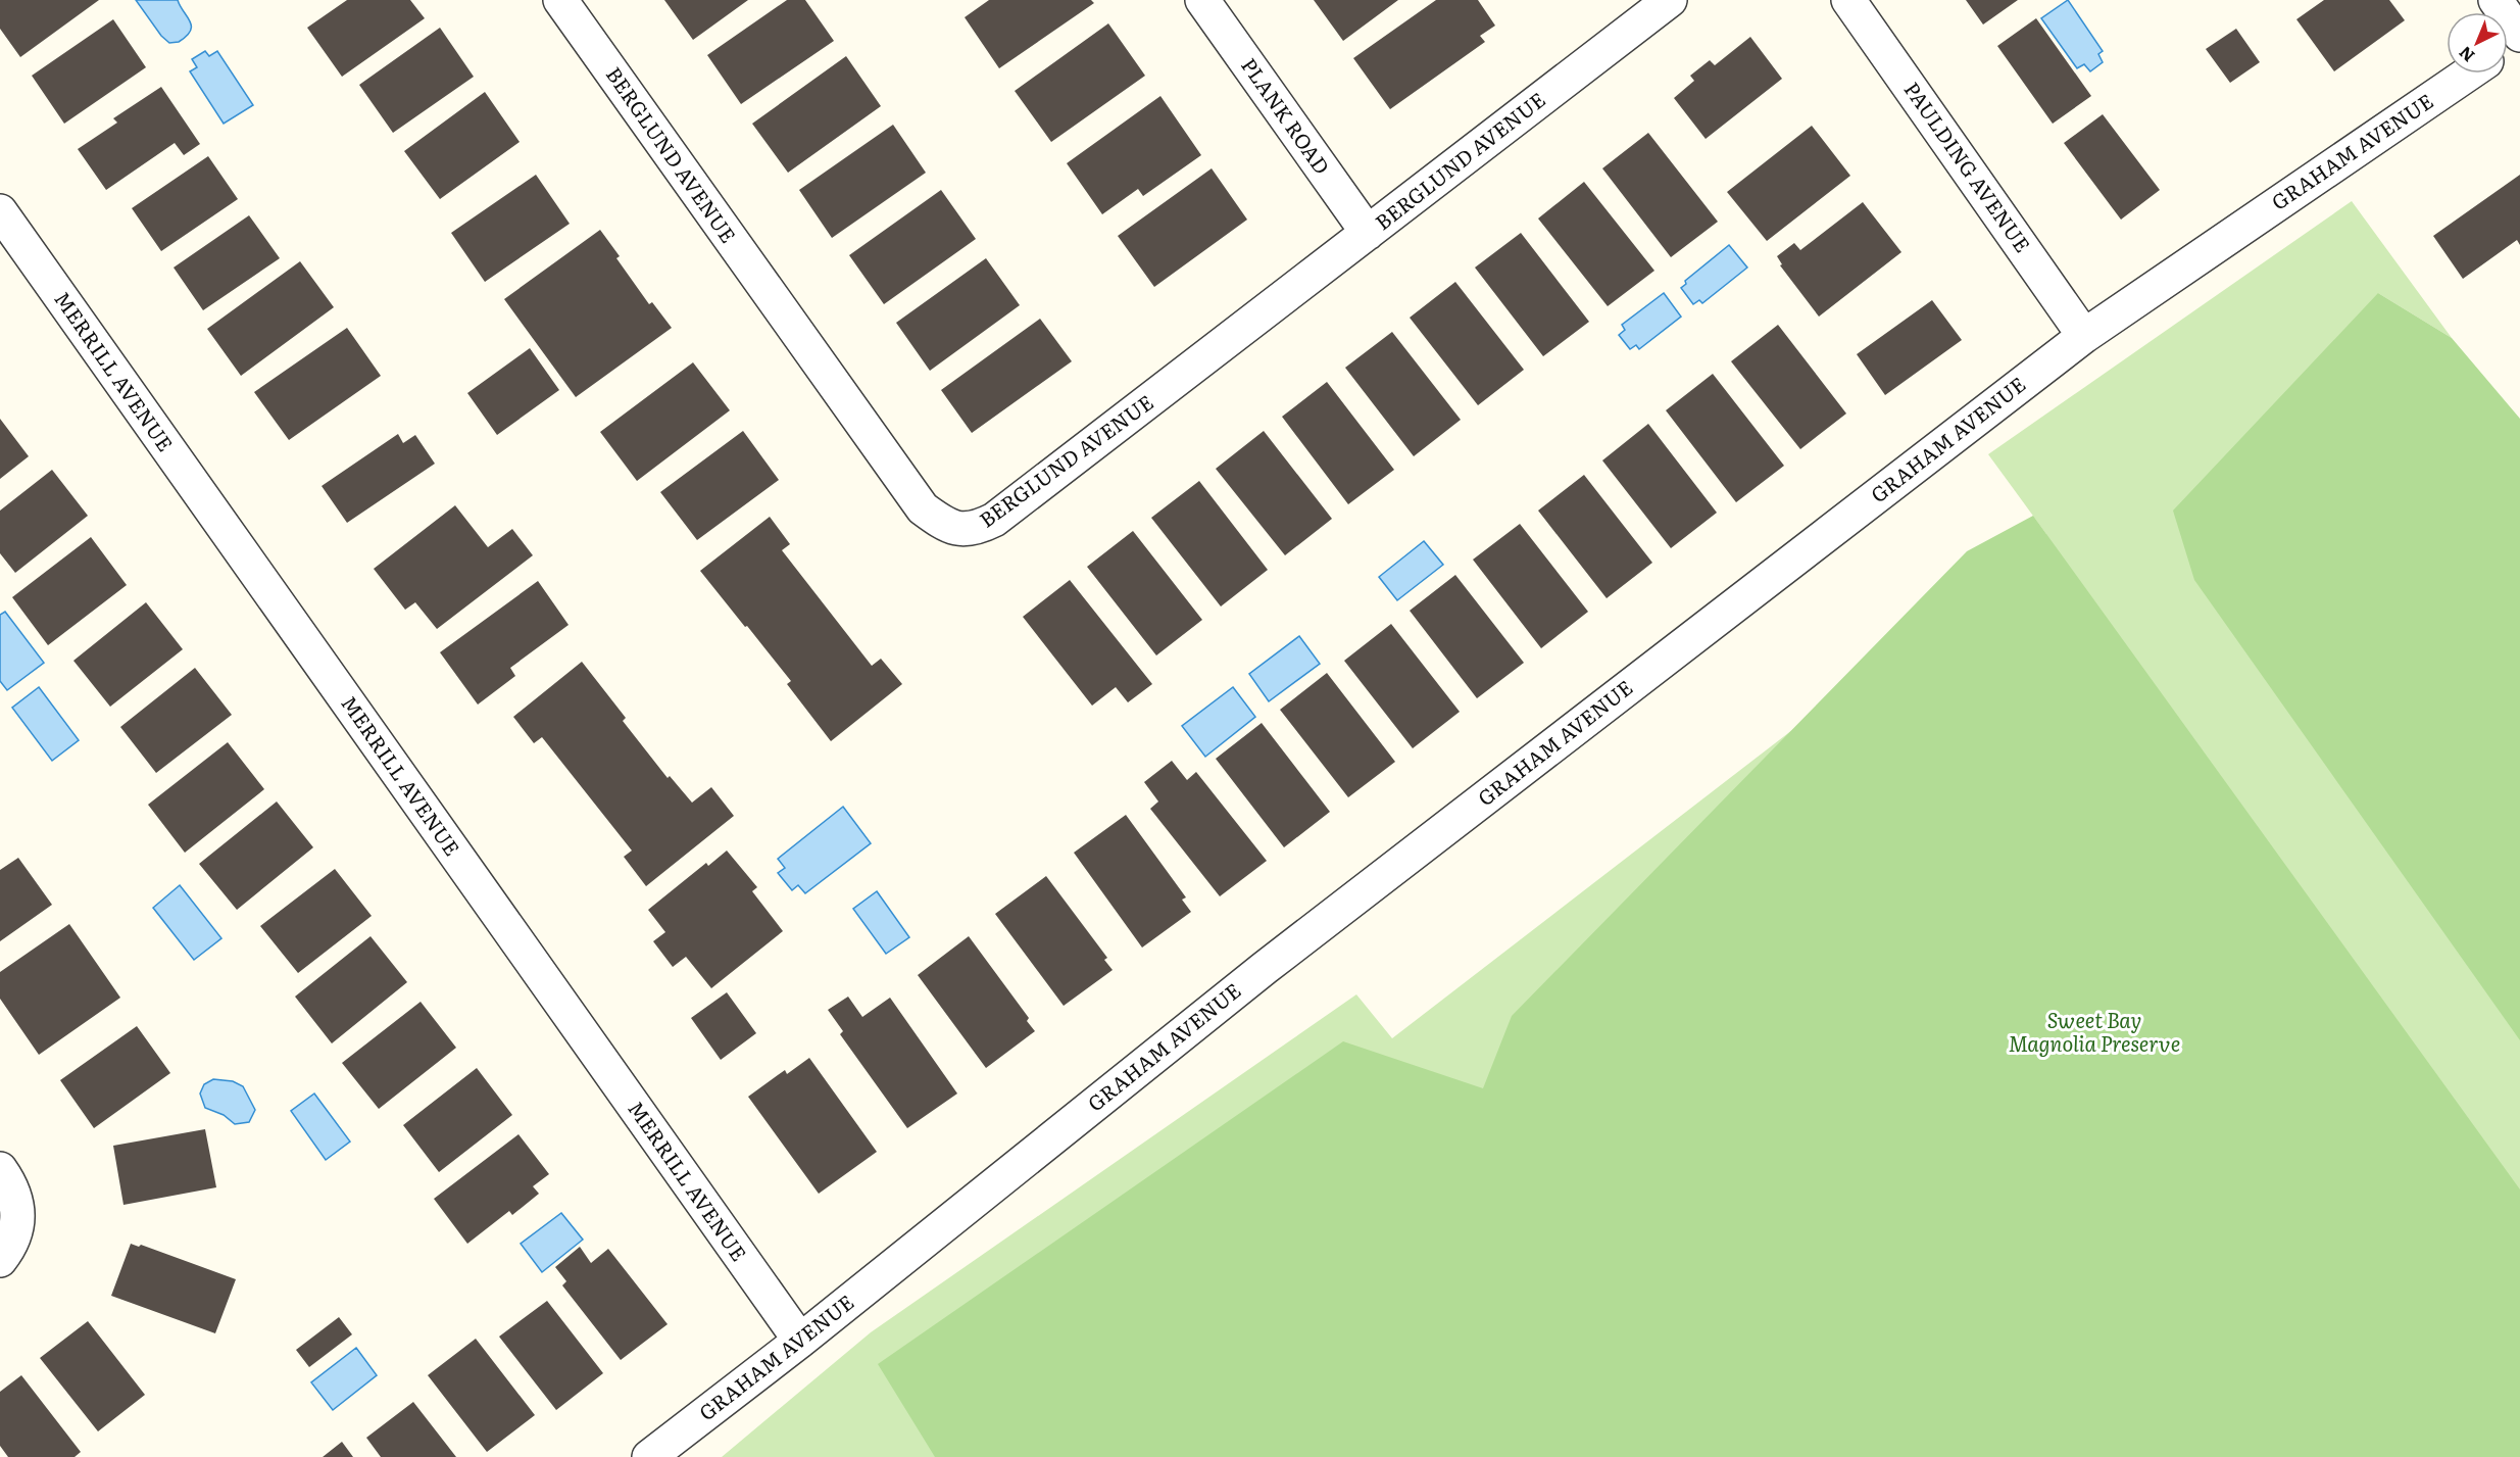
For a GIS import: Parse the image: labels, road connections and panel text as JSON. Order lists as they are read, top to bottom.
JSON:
{
  "streets": {
    "street": [
      "PLANK ROAD",
      "GRAHAM AVENUE",
      "BERGLUND AVENUE",
      "PAULDING AVENUE",
      "MERRILL AVENUE"
    ]
  },
  "crossings": [
    ["PLANK ROAD", "BERGLUND AVENUE"],
    ["GRAHAM AVENUE", "PAULDING AVENUE"],
    ["GRAHAM AVENUE", "MERRILL AVENUE"]
  ],
  "parks": ["Sweet Bay Magnolia Preserve"],
  "north": "bottom left"
}
